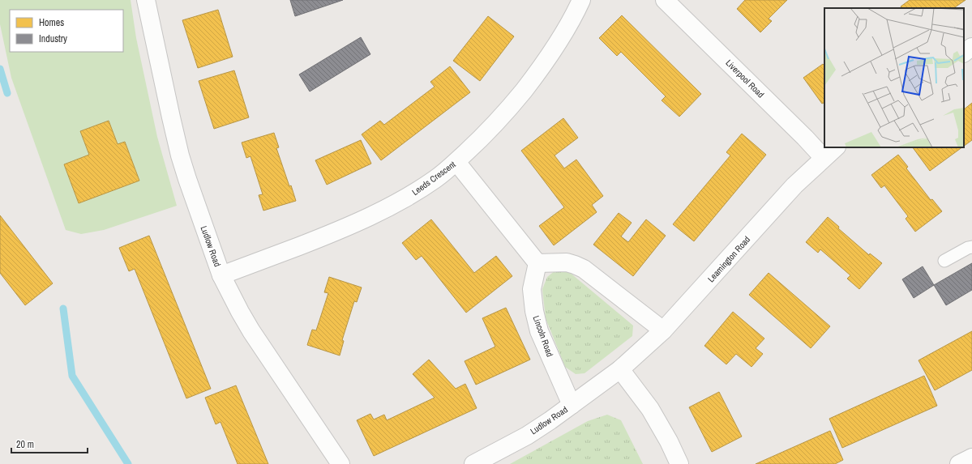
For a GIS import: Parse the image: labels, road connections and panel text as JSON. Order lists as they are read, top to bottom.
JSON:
{
  "streets": {
    "street": [
      "Liverpool Road",
      "Leeds Crescent",
      "Ludlow Road",
      "Leamington Road",
      "Lincoln Road"
    ]
  },
  "crossings": [
    ["Liverpool Road", "Leamington Road"],
    ["Leeds Crescent", "Ludlow Road"],
    ["Ludlow Road", "Leamington Road"],
    ["Ludlow Road", "Lincoln Road"]
  ],
  "legend": ["Homes", "Industry"],
  "scale_bar": "20 m"
}
